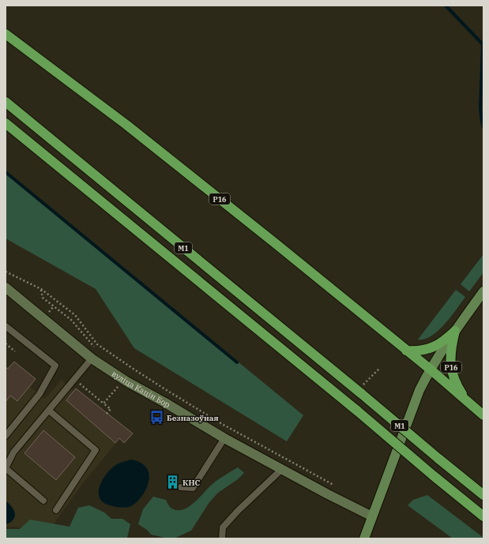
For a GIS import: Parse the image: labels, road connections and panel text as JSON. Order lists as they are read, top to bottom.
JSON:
{
  "streets": {
    "highway": ["Р16", "М1"],
    "main road": ["вуліца Кацін Бор"]
  },
  "crossings": [
    ["Р16", "вуліца Кацін Бор"]
  ],
  "places": {
    "bus stop": ["Безназоўная"],
    "building": ["КНС"]
  }
}
